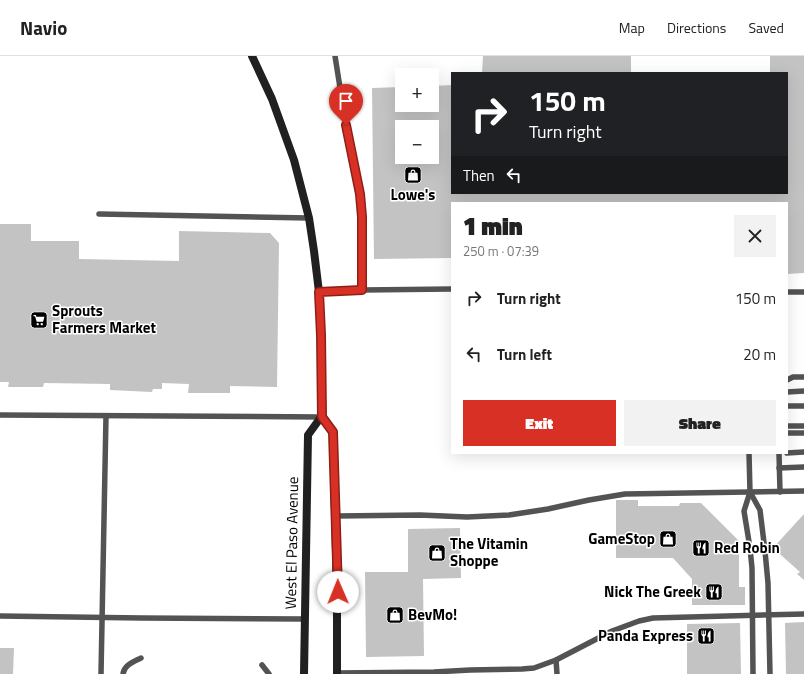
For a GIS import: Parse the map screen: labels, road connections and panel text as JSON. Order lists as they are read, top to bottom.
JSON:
{
  "streets": {
    "street": ["West El Paso Avenue"]
  },
  "places": {
    "shop": [
      "Lowe's",
      "GameStop",
      "The Vitamin Shoppe",
      "BevMo!"
    ],
    "supermarket": ["Sprouts Farmers Market"],
    "restaurant": ["Red Robin", "Nick The Greek", "Panda Express"]
  },
  "page": {
    "header": "Navio",
    "nav": ["Map", "Directions", "Saved"],
    "map_buttons": ["+", "−"],
    "turn": ["150 m", "Turn right"],
    "then": "Then",
    "heading": ["1 min", "250 m · 07:39"],
    "list": [
      {
        "name": "Turn right",
        "value": "150 m"
      },
      {
        "name": "Turn left",
        "value": "20 m"
      }
    ],
    "buttons": ["Exit", "Share"]
  }
}
